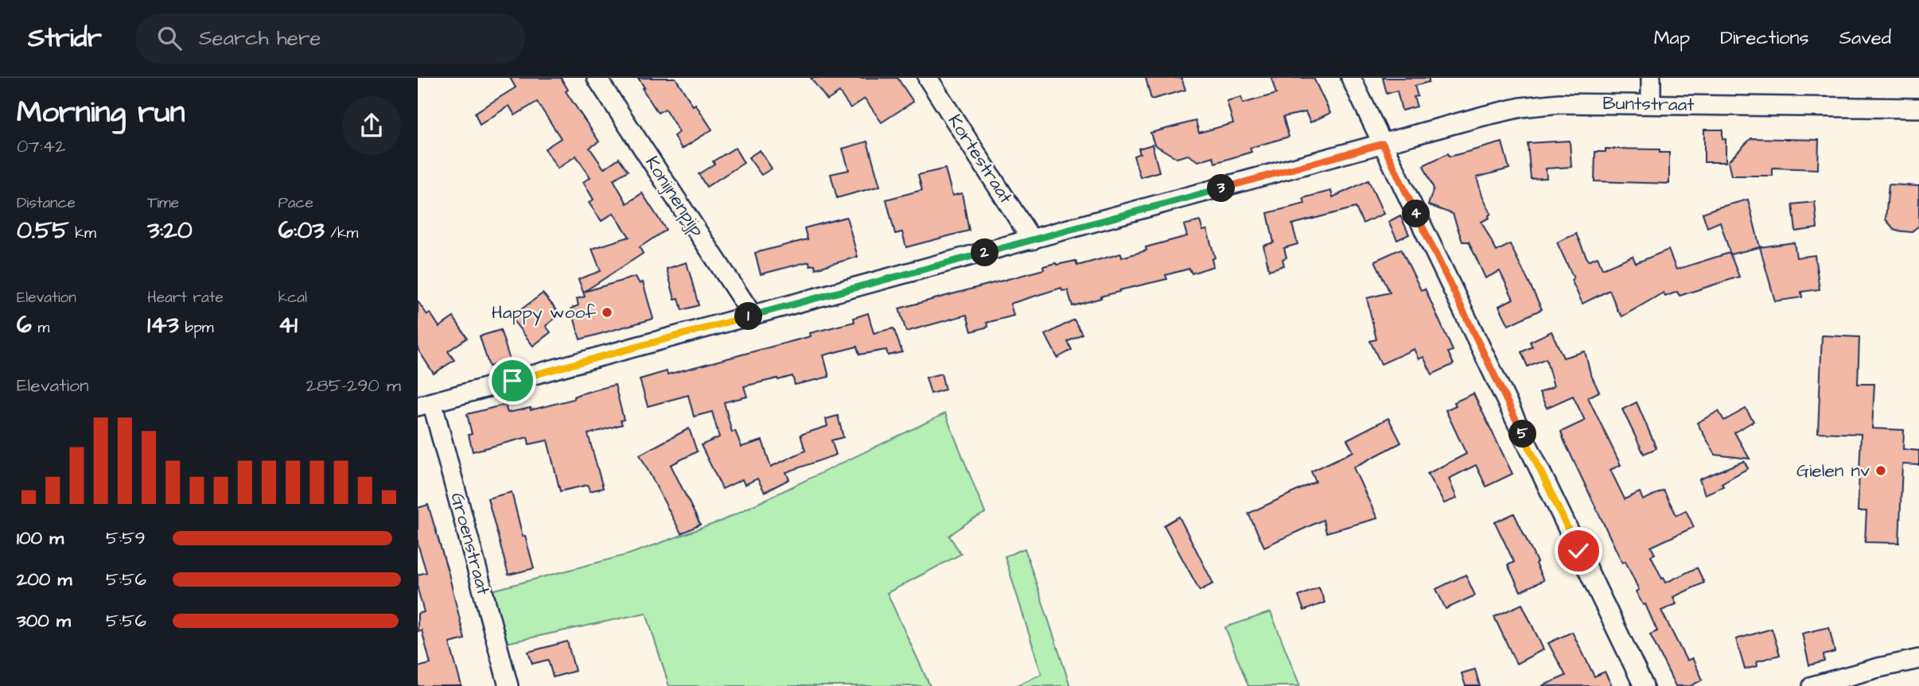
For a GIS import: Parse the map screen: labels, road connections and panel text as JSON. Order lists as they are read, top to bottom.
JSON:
{
  "streets": {
    "street": [
      "Buntstraat",
      "Kortestraat",
      "Konijnenpijp",
      "Groenstraat"
    ]
  },
  "crossings": [
    ["Buntstraat", "Kortestraat"],
    ["Buntstraat", "Konijnenpijp"],
    ["Buntstraat", "Groenstraat"]
  ],
  "places": ["Happy woof", "Gielen nv"],
  "page": {
    "header": "Stridr",
    "search": "Search here",
    "nav": ["Map", "Directions", "Saved"],
    "heading": ["Morning run", "07:42"],
    "stats": [
      ["Distance", "0.55 km"],
      ["Time", "3:20"],
      ["Pace", "6:03 /km"],
      ["Elevation", "6 m"],
      ["Heart rate", "143 bpm"],
      ["kcal", "41"]
    ],
    "pins": [
      "3",
      "4",
      "2",
      "1",
      "5"
    ],
    "chart": ["Elevation", "285–290 m"],
    "list": [
      {
        "name": "100 m",
        "note": "5:59"
      },
      {
        "name": "200 m",
        "note": "5:56"
      },
      {
        "name": "300 m",
        "note": "5:56"
      }
    ]
  }
}
